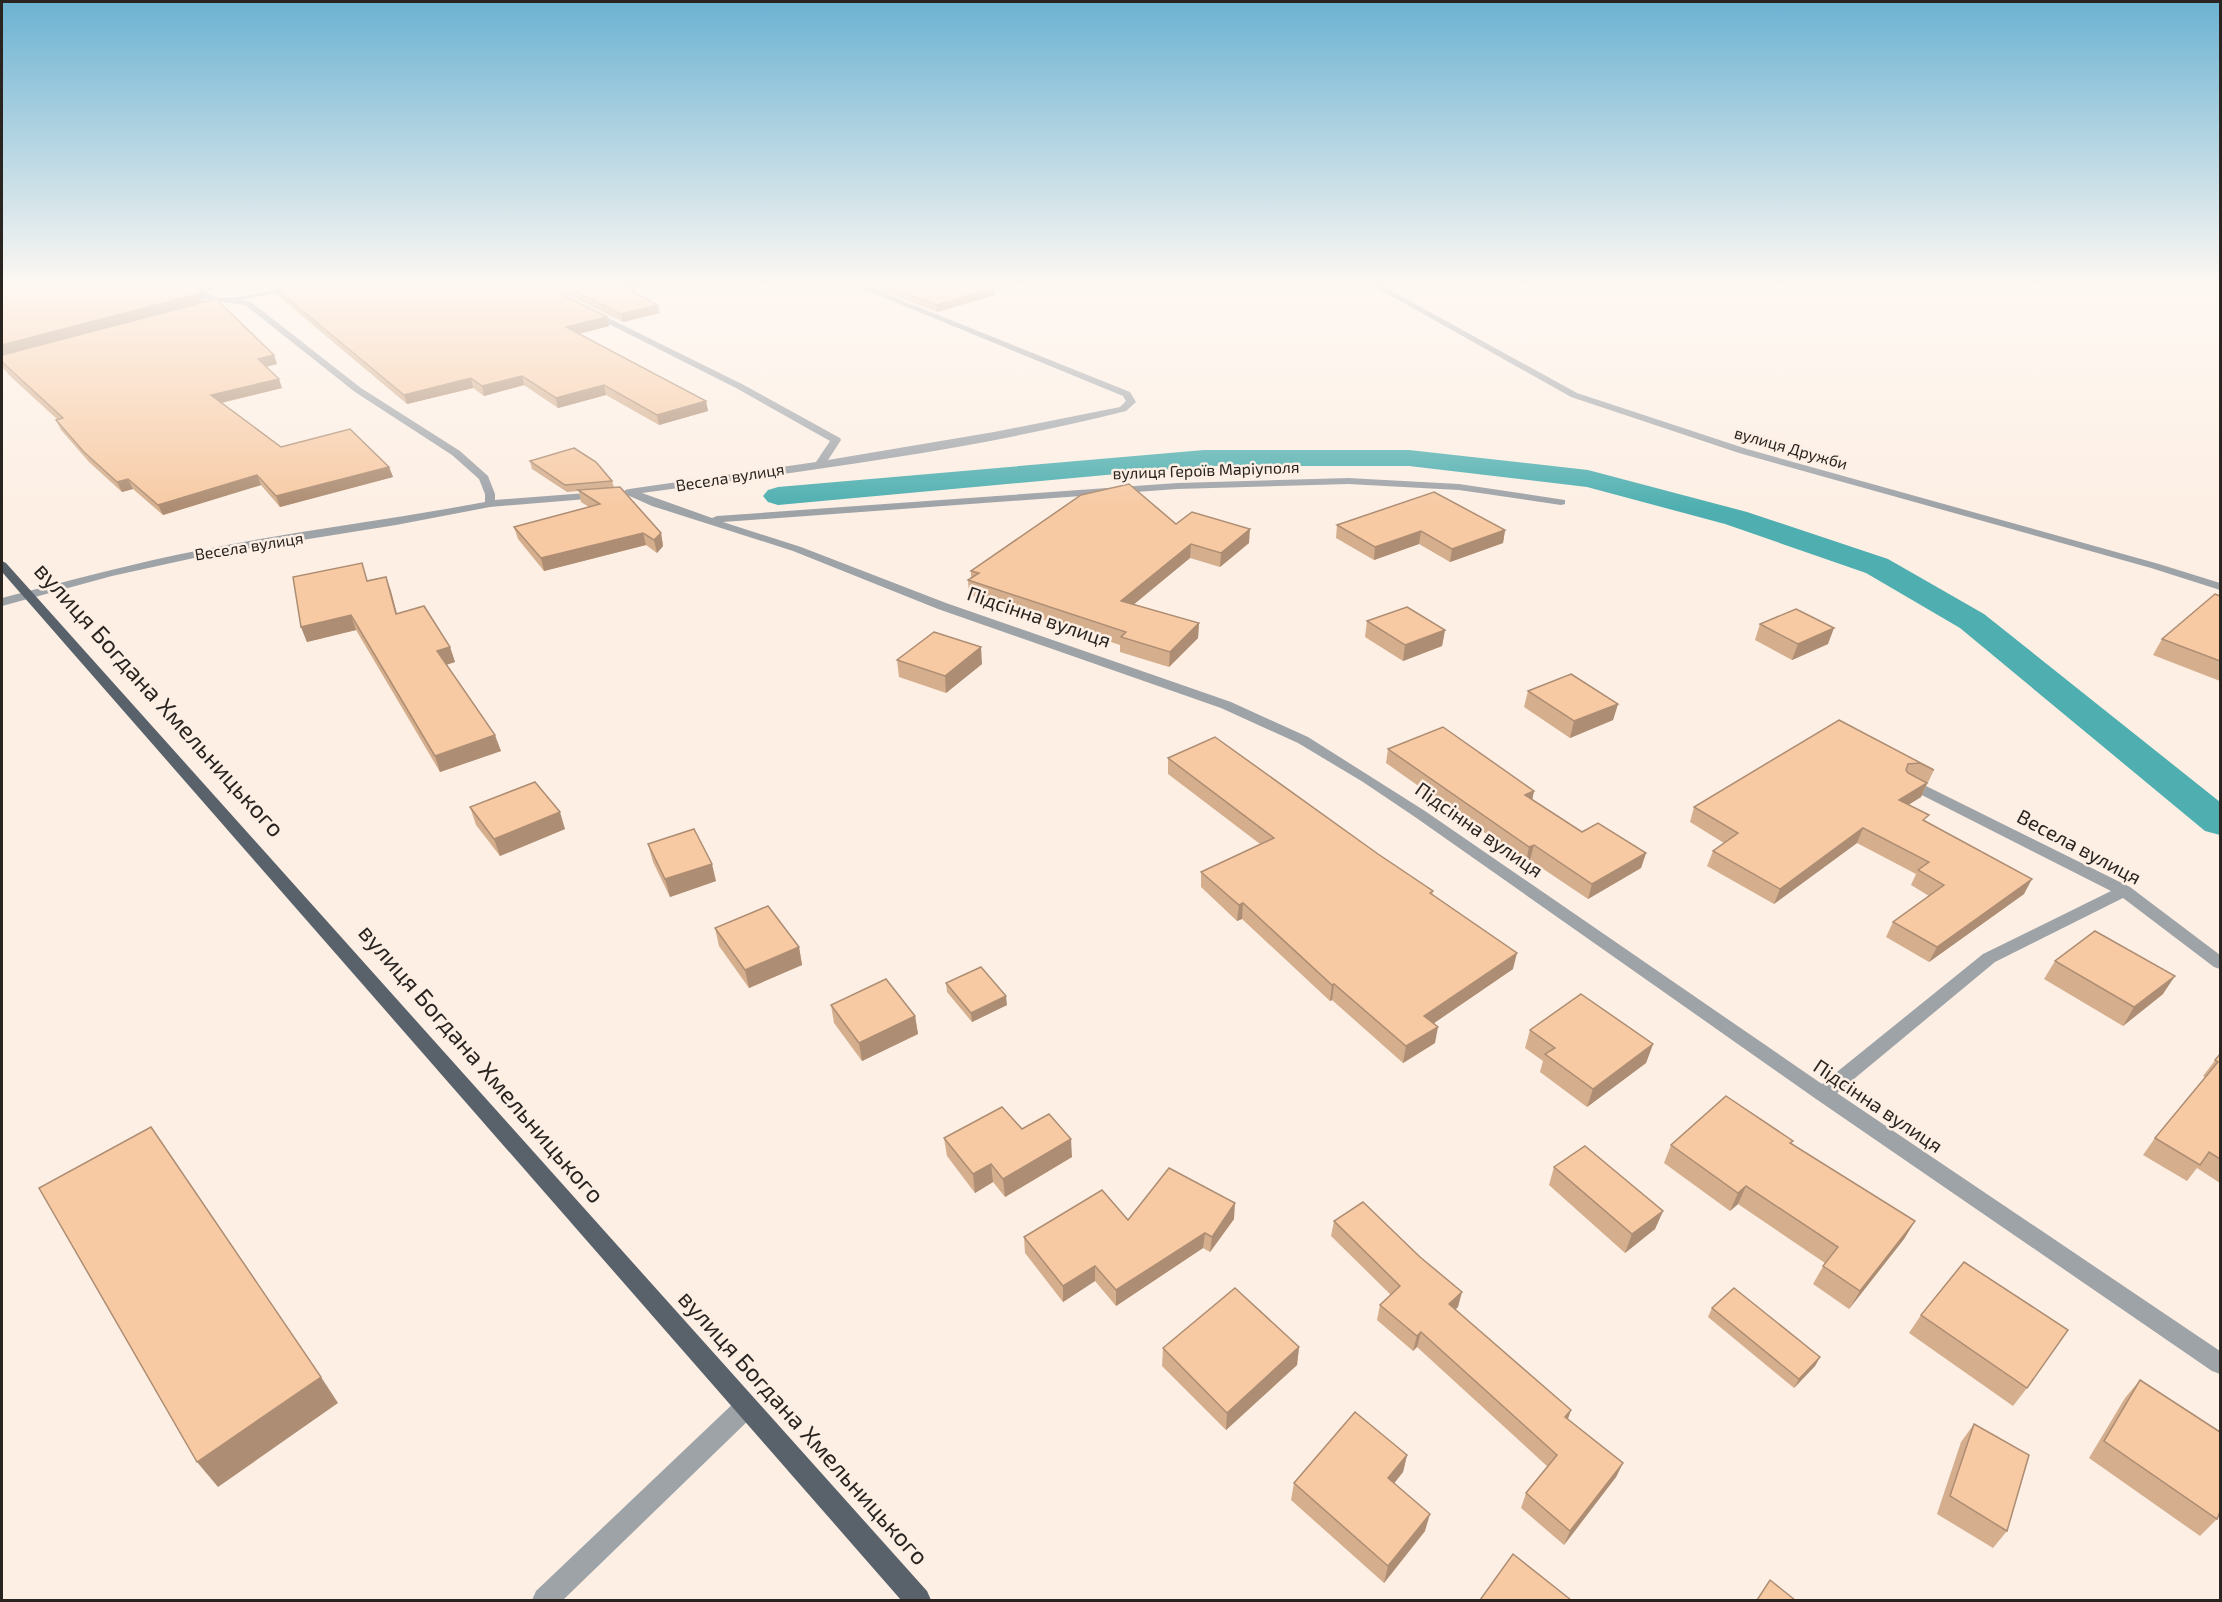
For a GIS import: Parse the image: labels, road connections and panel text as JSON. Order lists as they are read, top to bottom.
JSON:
{
  "streets": {
    "main road": ["вулиця Богдана Хмельницького"],
    "street": [
      "вулиця Дружби",
      "вулиця Героїв Маріуполя",
      "Весела вулиця",
      "Підсінна вулиця"
    ]
  },
  "crossings": [
    ["вулиця Героїв Маріуполя", "Підсінна вулиця"],
    ["Весела вулиця", "Підсінна вулиця"],
    ["Весела вулиця", "вулиця Богдана Хмельницького"]
  ]
}
